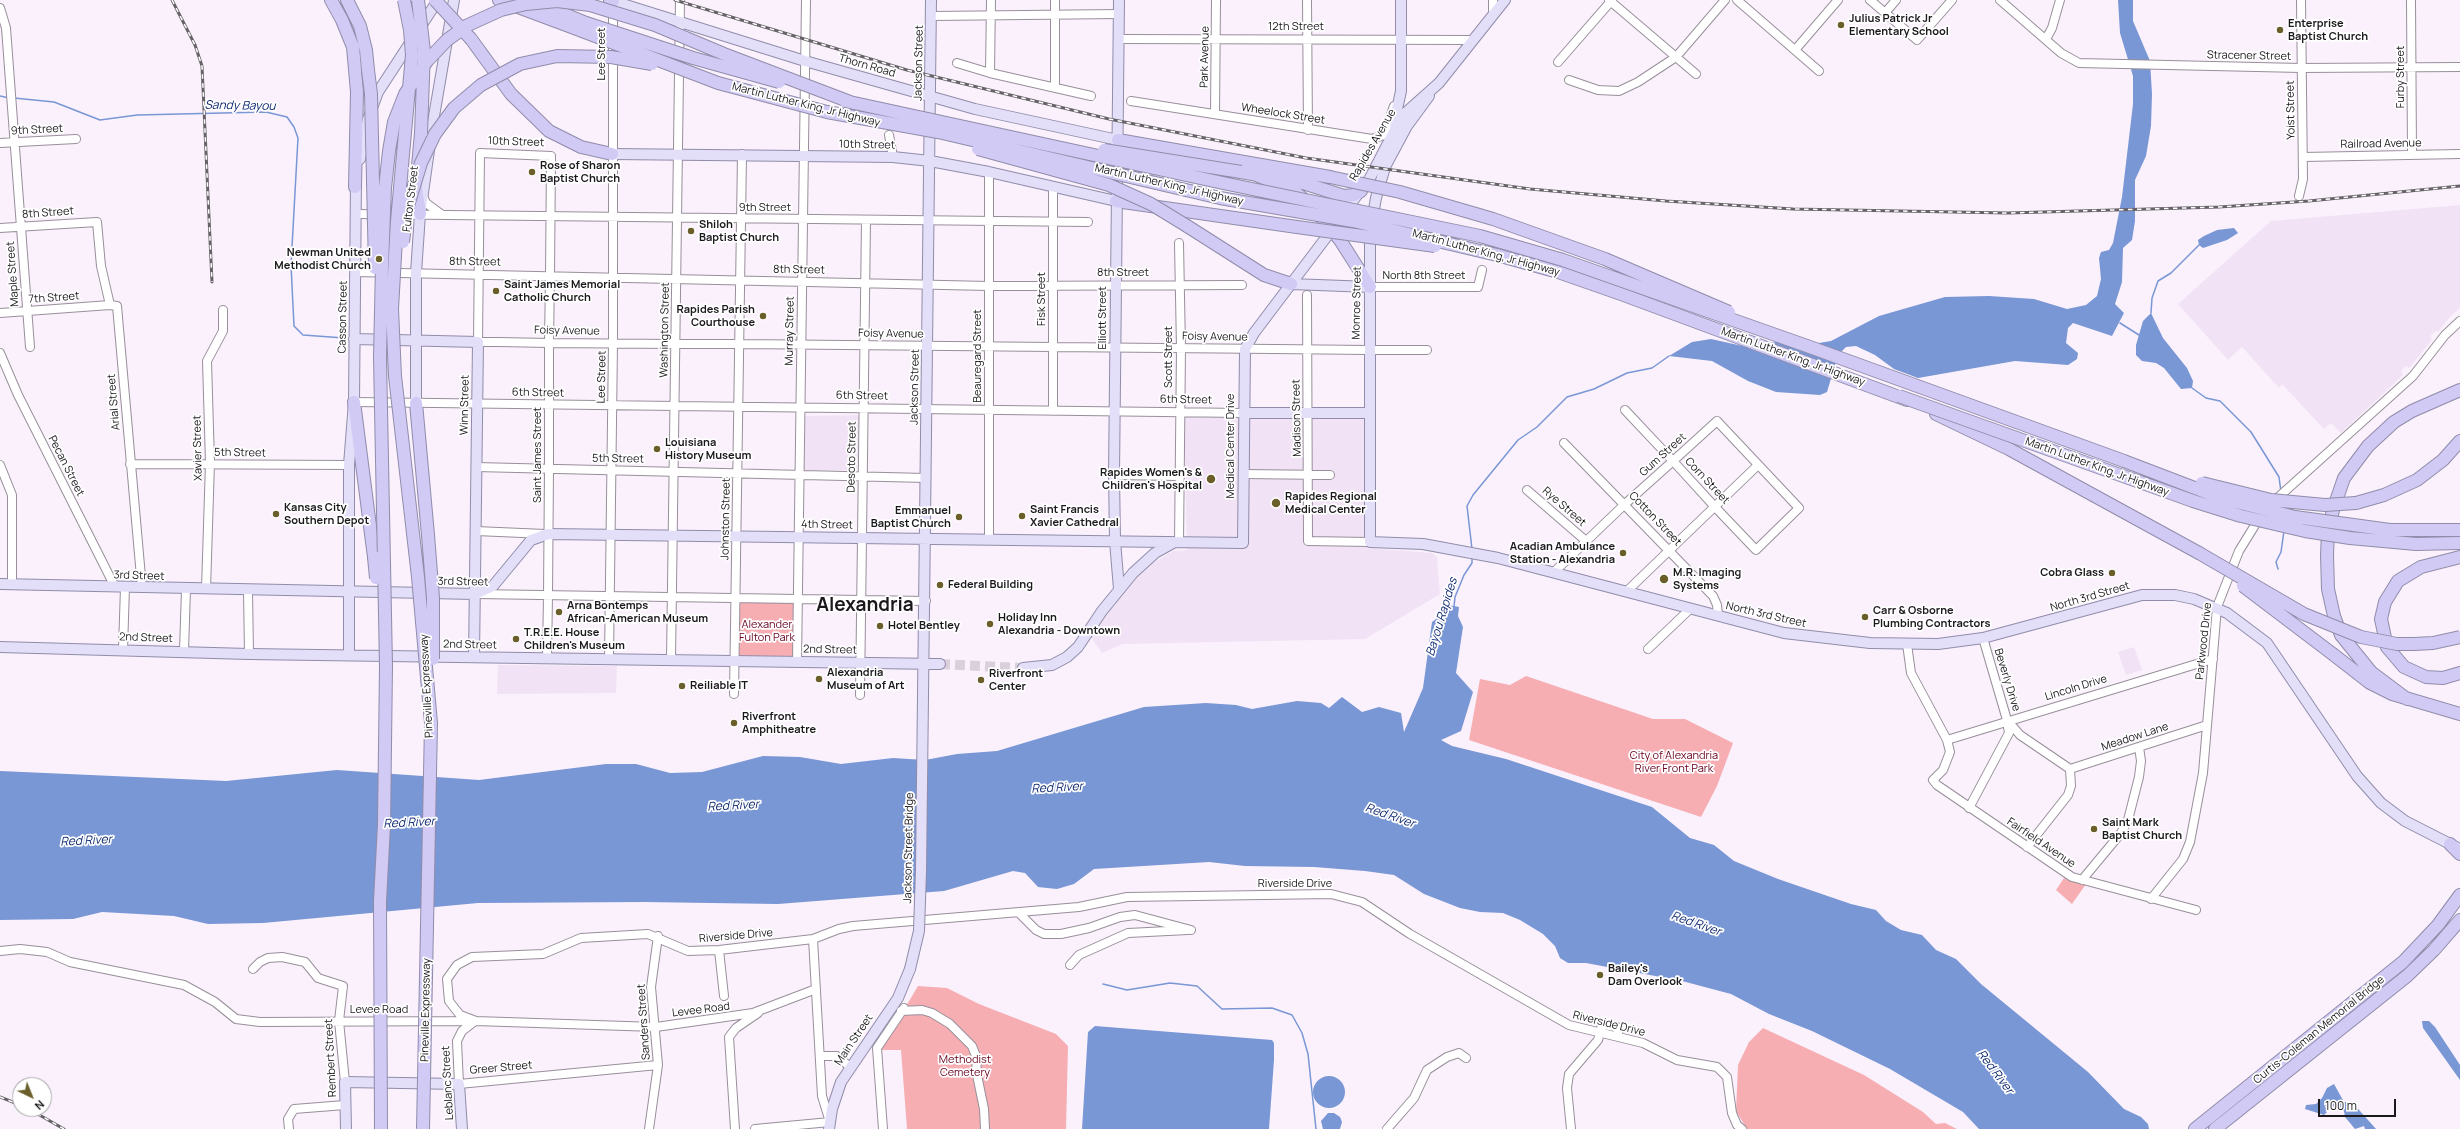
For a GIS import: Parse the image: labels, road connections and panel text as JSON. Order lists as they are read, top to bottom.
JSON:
{
  "streets": {
    "highway": ["Martin Luther King, Jr Highway", "Pineville Expressway", "Curtis-Coleman Memorial Bridge"],
    "main road": [
      "Jackson Street",
      "Thorn Road",
      "10th Street",
      "Rapides Avenue",
      "Fulton Street",
      "Monroe Street",
      "Casson Street",
      "Elliott Street",
      "Foisy Avenue",
      "6th Street",
      "Winn Street",
      "Medical Center Drive",
      "4th Street",
      "3rd Street",
      "North 3rd Street",
      "2nd Street",
      "Jackson Street Bridge",
      "Main Street",
      "Rembert Street",
      "Greer Street",
      "Leblanc Street"
    ],
    "street": [
      "12th Street",
      "Lee Street",
      "Stracener Street",
      "Park Avenue",
      "Furby Street",
      "Yoist Street",
      "Wheelock Street",
      "9th Street",
      "Railroad Avenue",
      "8th Street",
      "Maple Street",
      "North 8th Street",
      "7th Street",
      "Fisk Street",
      "Washington Street",
      "Murray Street",
      "Beauregard Street",
      "Scott Street",
      "Arial Street",
      "Madison Street",
      "Xavier Street",
      "5th Street",
      "Saint James Street",
      "Gum Street",
      "Desoto Street",
      "Pecan Street",
      "Corn Street",
      "Rye Street",
      "Johnston Street",
      "Cotton Street",
      "Parkwood Drive",
      "Beverly Drive",
      "Lincoln Drive",
      "Meadow Lane",
      "Fairfield Avenue",
      "Riverside Drive",
      "Levee Road",
      "Sanders Street"
    ]
  },
  "crossings": [
    ["12th Street", "Park Avenue"],
    ["12th Street", "Rapides Avenue"],
    ["12th Street", "Elliott Street"],
    ["Lee Street", "Thorn Road"],
    ["Lee Street", "9th Street"],
    ["Lee Street", "10th Street"],
    ["Lee Street", "8th Street"],
    ["Lee Street", "Foisy Avenue"],
    ["Lee Street", "6th Street"],
    ["Lee Street", "5th Street"],
    ["Lee Street", "4th Street"],
    ["Lee Street", "3rd Street"],
    ["Lee Street", "2nd Street"],
    ["Stracener Street", "Furby Street"],
    ["Stracener Street", "Yoist Street"],
    ["Park Avenue", "Wheelock Street"],
    ["Jackson Street", "Thorn Road"],
    ["Jackson Street", "9th Street"],
    ["Jackson Street", "10th Street"],
    ["Jackson Street", "8th Street"],
    ["Jackson Street", "Foisy Avenue"],
    ["Jackson Street", "6th Street"],
    ["Jackson Street", "5th Street"],
    ["Jackson Street", "4th Street"],
    ["Jackson Street", "3rd Street"],
    ["Jackson Street", "2nd Street"],
    ["Jackson Street", "Jackson Street Bridge"],
    ["Thorn Road", "Elliott Street"],
    ["Thorn Road", "Washington Street"],
    ["Thorn Road", "Murray Street"],
    ["Furby Street", "Railroad Avenue"],
    ["Yoist Street", "Railroad Avenue"],
    ["9th Street", "Fulton Street"],
    ["9th Street", "Maple Street"],
    ["9th Street", "Fisk Street"],
    ["9th Street", "Casson Street"],
    ["9th Street", "Washington Street"],
    ["9th Street", "Murray Street"],
    ["9th Street", "Beauregard Street"],
    ["9th Street", "Winn Street"],
    ["9th Street", "Saint James Street"],
    ["9th Street", "Desoto Street"],
    ["10th Street", "Fisk Street"],
    ["10th Street", "Elliott Street"],
    ["10th Street", "Washington Street"],
    ["10th Street", "Murray Street"],
    ["10th Street", "Beauregard Street"],
    ["10th Street", "Winn Street"],
    ["10th Street", "Saint James Street"],
    ["Rapides Avenue", "Monroe Street"],
    ["Rapides Avenue", "Foisy Avenue"],
    ["Rapides Avenue", "Medical Center Drive"],
    ["Fulton Street", "8th Street"],
    ["Fulton Street", "Foisy Avenue"],
    ["Fulton Street", "6th Street"],
    ["8th Street", "Maple Street"],
    ["8th Street", "Fisk Street"],
    ["8th Street", "Casson Street"],
    ["8th Street", "Elliott Street"],
    ["8th Street", "Washington Street"],
    ["8th Street", "Murray Street"],
    ["8th Street", "Beauregard Street"],
    ["8th Street", "Scott Street"],
    ["8th Street", "Arial Street"],
    ["8th Street", "Winn Street"],
    ["8th Street", "Saint James Street"],
    ["8th Street", "Desoto Street"],
    ["8th Street", "Johnston Street"],
    ["Maple Street", "7th Street"],
    ["North 8th Street", "Monroe Street"],
    ["7th Street", "Arial Street"],
    ["Fisk Street", "Foisy Avenue"],
    ["Fisk Street", "6th Street"],
    ["Monroe Street", "Foisy Avenue"],
    ["Monroe Street", "6th Street"],
    ["Monroe Street", "Madison Street"],
    ["Monroe Street", "North 3rd Street"],
    ["Casson Street", "Foisy Avenue"],
    ["Casson Street", "6th Street"],
    ["Casson Street", "5th Street"],
    ["Casson Street", "3rd Street"],
    ["Casson Street", "2nd Street"],
    ["Elliott Street", "Foisy Avenue"],
    ["Elliott Street", "6th Street"],
    ["Elliott Street", "4th Street"],
    ["Washington Street", "Foisy Avenue"],
    ["Washington Street", "6th Street"],
    ["Washington Street", "5th Street"],
    ["Washington Street", "4th Street"],
    ["Washington Street", "3rd Street"],
    ["Washington Street", "2nd Street"],
    ["Foisy Avenue", "Murray Street"],
    ["Foisy Avenue", "Beauregard Street"],
    ["Foisy Avenue", "Scott Street"],
    ["Foisy Avenue", "Winn Street"],
    ["Foisy Avenue", "Madison Street"],
    ["Foisy Avenue", "Medical Center Drive"],
    ["Foisy Avenue", "Saint James Street"],
    ["Foisy Avenue", "Desoto Street"],
    ["Foisy Avenue", "Johnston Street"],
    ["Murray Street", "6th Street"],
    ["Murray Street", "5th Street"],
    ["Murray Street", "4th Street"],
    ["Murray Street", "3rd Street"],
    ["Murray Street", "2nd Street"],
    ["Beauregard Street", "6th Street"],
    ["Beauregard Street", "4th Street"],
    ["Scott Street", "6th Street"],
    ["Scott Street", "4th Street"],
    ["6th Street", "Winn Street"],
    ["6th Street", "Madison Street"],
    ["6th Street", "Medical Center Drive"],
    ["6th Street", "Saint James Street"],
    ["6th Street", "Desoto Street"],
    ["6th Street", "Johnston Street"],
    ["Arial Street", "5th Street"],
    ["Arial Street", "3rd Street"],
    ["Winn Street", "5th Street"],
    ["Winn Street", "4th Street"],
    ["Winn Street", "3rd Street"],
    ["Winn Street", "2nd Street"],
    ["Madison Street", "North 3rd Street"],
    ["Medical Center Drive", "4th Street"],
    ["Xavier Street", "5th Street"],
    ["Xavier Street", "3rd Street"],
    ["5th Street", "Saint James Street"],
    ["5th Street", "Desoto Street"],
    ["5th Street", "Johnston Street"],
    ["Saint James Street", "4th Street"],
    ["Saint James Street", "3rd Street"],
    ["Saint James Street", "2nd Street"],
    ["Gum Street", "Corn Street"],
    ["Gum Street", "Rye Street"],
    ["Gum Street", "Cotton Street"],
    ["Gum Street", "North 3rd Street"],
    ["Desoto Street", "4th Street"],
    ["Desoto Street", "3rd Street"],
    ["Desoto Street", "2nd Street"],
    ["Pecan Street", "3rd Street"],
    ["Johnston Street", "4th Street"],
    ["Johnston Street", "3rd Street"],
    ["Johnston Street", "2nd Street"],
    ["Cotton Street", "North 3rd Street"],
    ["North 3rd Street", "Parkwood Drive"],
    ["North 3rd Street", "Beverly Drive"],
    ["Parkwood Drive", "Lincoln Drive"],
    ["Parkwood Drive", "Meadow Lane"],
    ["Parkwood Drive", "Fairfield Avenue"],
    ["Beverly Drive", "Lincoln Drive"],
    ["Beverly Drive", "Meadow Lane"],
    ["Lincoln Drive", "Fairfield Avenue"],
    ["Jackson Street Bridge", "Main Street"],
    ["Riverside Drive", "Levee Road"],
    ["Riverside Drive", "Sanders Street"],
    ["Riverside Drive", "Leblanc Street"],
    ["Levee Road", "Sanders Street"],
    ["Levee Road", "Rembert Street"],
    ["Levee Road", "Leblanc Street"],
    ["Sanders Street", "Greer Street"],
    ["Rembert Street", "Greer Street"],
    ["Greer Street", "Leblanc Street"]
  ],
  "districts": ["Alexandria"],
  "water": ["Sandy Bayou", "Bayou Rapides", "Red River"],
  "parks": ["Alexander Fulton Park", "City of Alexandria River Front Park", "Methodist Cemetery"],
  "places": [
    "Julius Patrick Jr Elementary School",
    "Enterprise Baptist Church",
    "Rose of Sharon Baptist Church",
    "Shiloh Baptist Church",
    "Newman United Methodist Church",
    "Saint James Memorial Catholic Church",
    "Rapides Parish Courthouse",
    "Louisiana History Museum",
    "Rapides Women's & Children's Hospital",
    "Rapides Regional Medical Center",
    "Kansas City Southern Depot",
    "Saint Francis Xavier Cathedral",
    "Emmanuel Baptist Church",
    "Acadian Ambulance Station - Alexandria",
    "Cobra Glass",
    "M.R. Imaging Systems",
    "Federal Building",
    "Arna Bontemps African-American Museum",
    "Carr & Osborne Plumbing Contractors",
    "Holiday Inn Alexandria - Downtown",
    "Hotel Bentley",
    "T.R.E.E. House Children's Museum",
    "Alexandria Museum of Art",
    "Riverfront Center",
    "Reiliable IT",
    "Riverfront Amphitheatre",
    "Saint Mark Baptist Church",
    "Bailey's Dam Overlook"
  ],
  "scale_bar": "100 m",
  "north": "bottom right"
}
